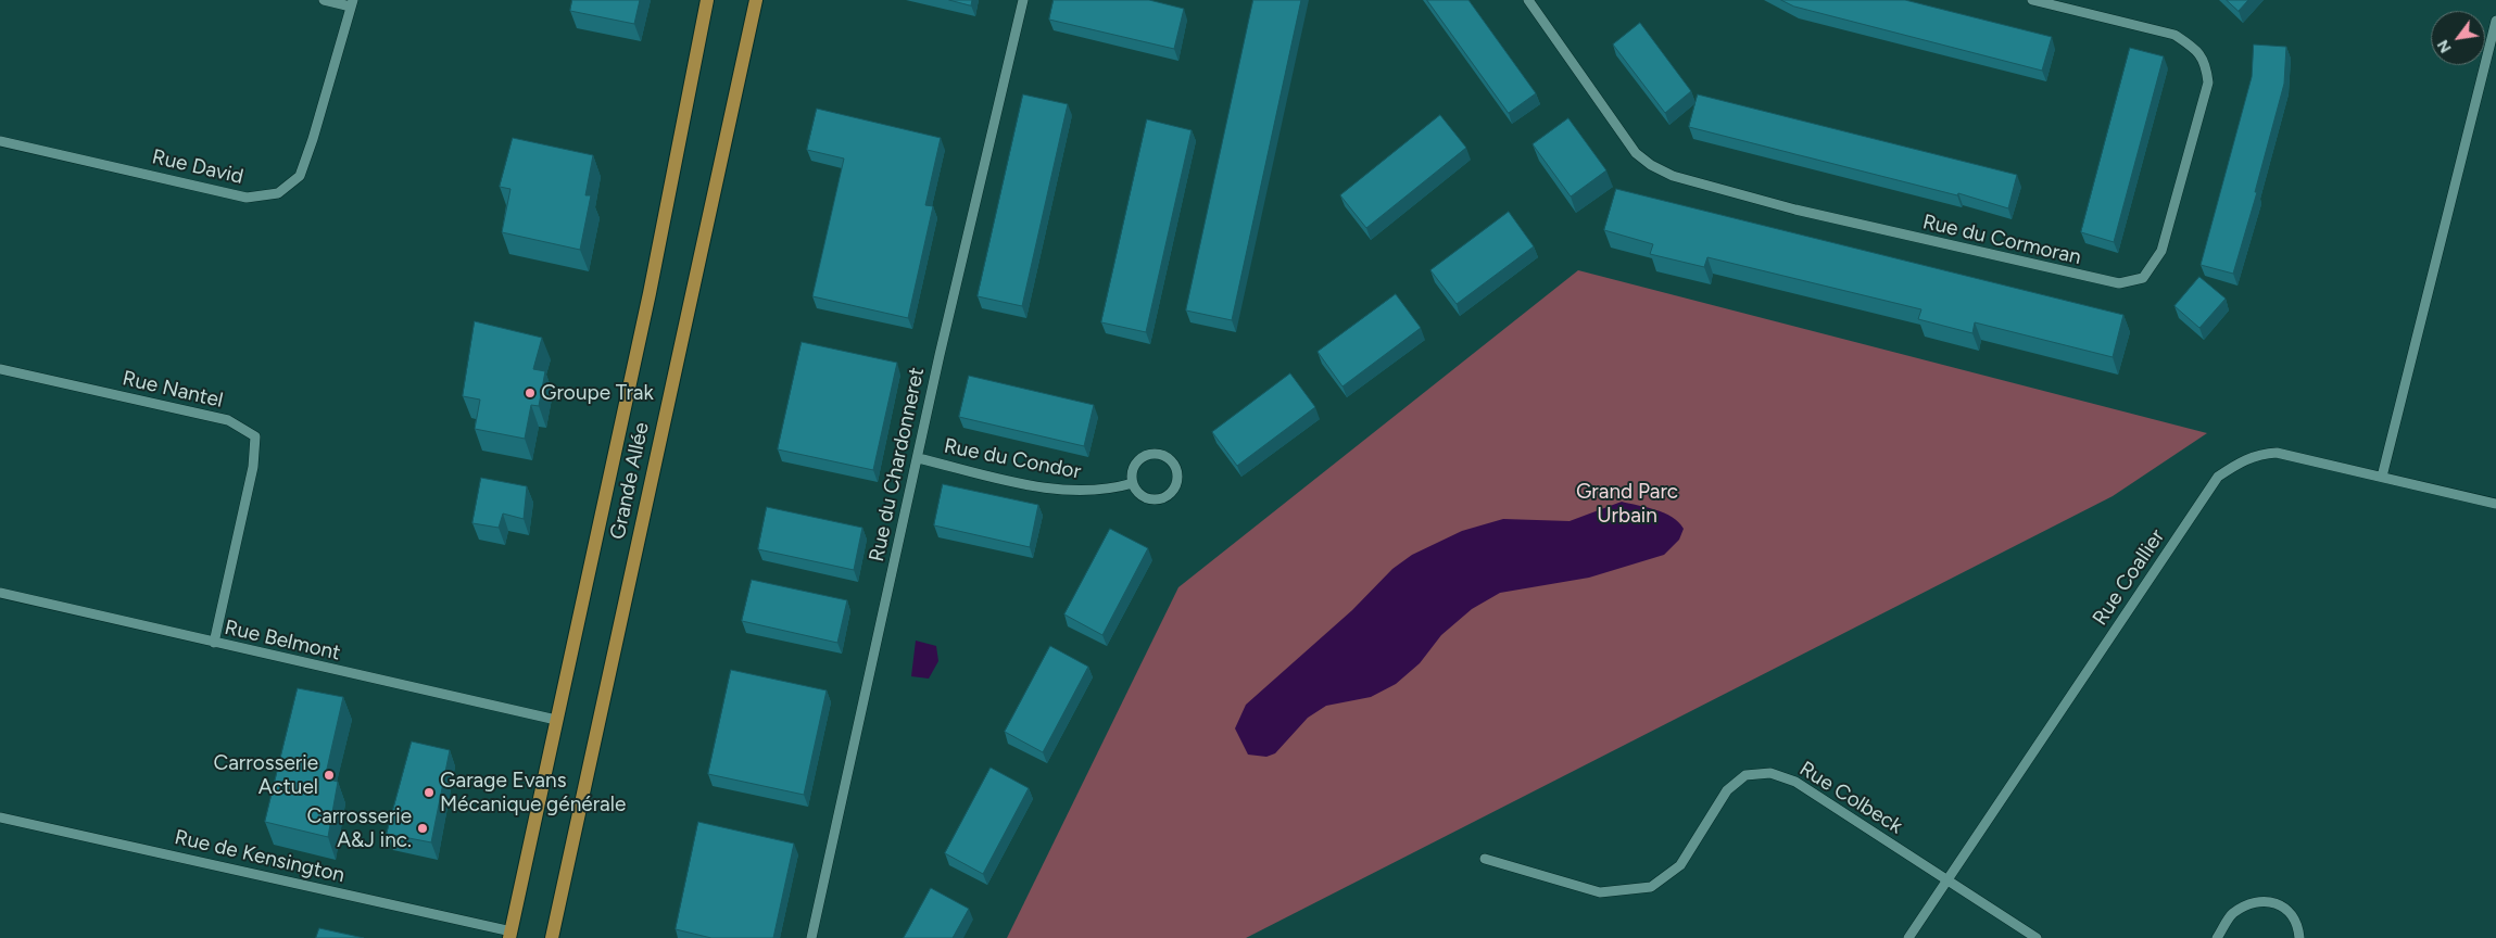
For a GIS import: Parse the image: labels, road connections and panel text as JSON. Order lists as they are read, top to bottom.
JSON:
{
  "streets": {
    "main road": ["Grande Allée"],
    "street": [
      "Rue David",
      "Rue du Cormoran",
      "Rue Nantel",
      "Rue du Condor",
      "Rue du Chardonneret",
      "Rue Coallier",
      "Rue Belmont",
      "Rue Colbeck",
      "Rue de Kensington"
    ]
  },
  "crossings": [
    ["Rue Nantel", "Rue Belmont"],
    ["Rue du Condor", "Rue du Chardonneret"],
    ["Grande Allée", "Rue Belmont"],
    ["Grande Allée", "Rue de Kensington"],
    ["Rue Coallier", "Rue Colbeck"]
  ],
  "parks": ["Grand Parc Urbain"],
  "places": [
    "Groupe Trak",
    "Carrosserie Actuel",
    "Garage Evans Mécanique générale",
    "Carrosserie A&J inc."
  ],
  "north": "bottom left"
}
